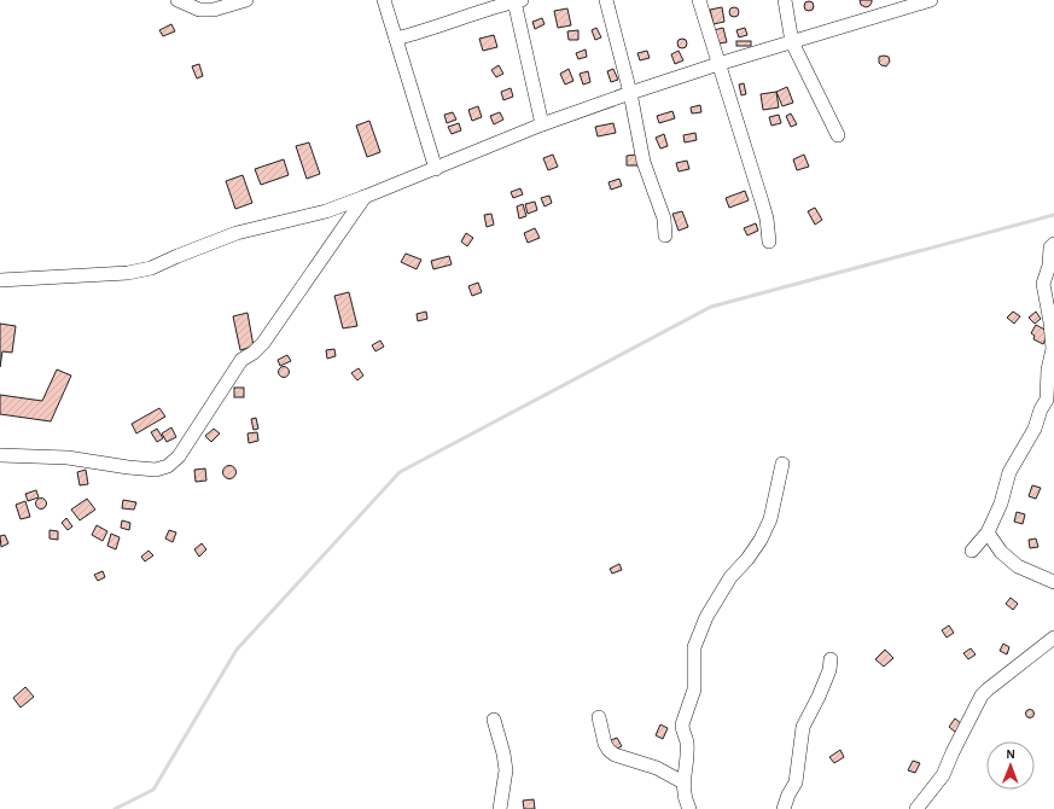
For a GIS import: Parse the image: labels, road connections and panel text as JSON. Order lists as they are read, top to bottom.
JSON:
{
  "north": "top"
}
